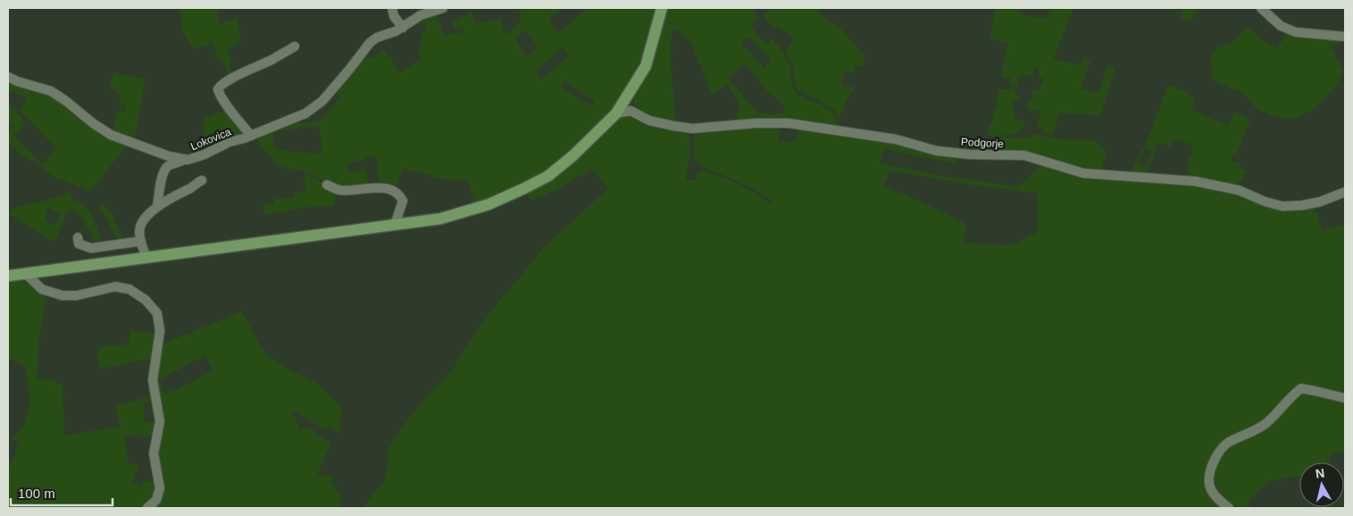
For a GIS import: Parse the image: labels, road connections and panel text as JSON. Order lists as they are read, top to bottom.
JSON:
{
  "streets": {
    "street": ["Lokovica", "Podgorje"]
  },
  "scale_bar": "100 m",
  "north": "top"
}
